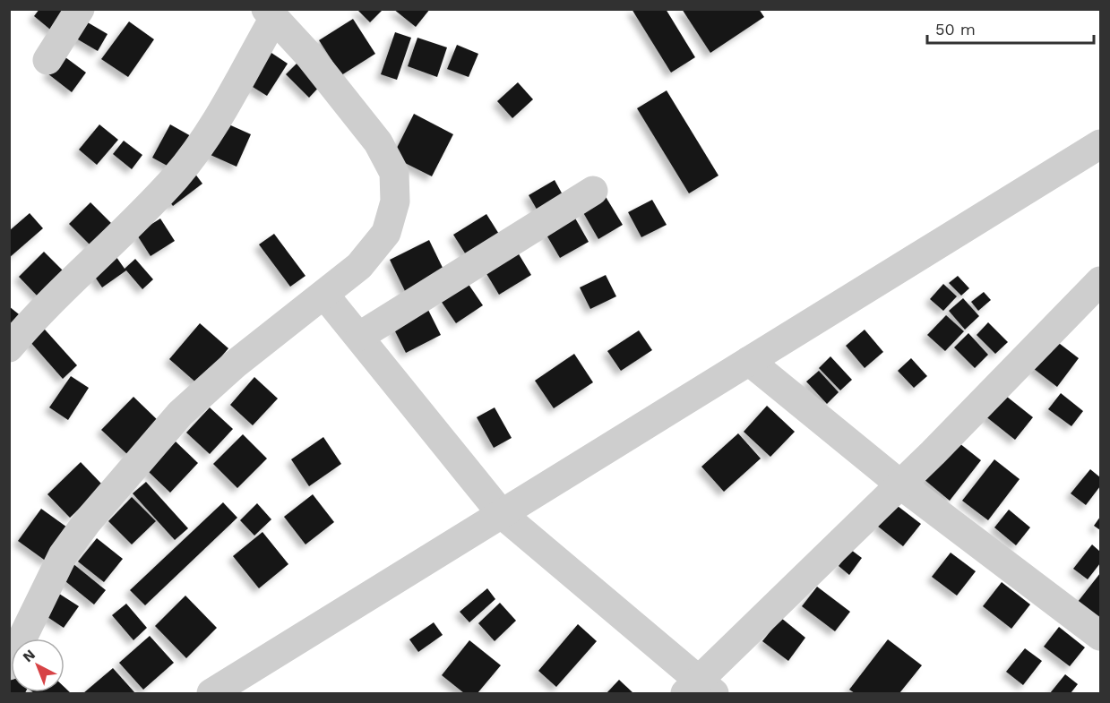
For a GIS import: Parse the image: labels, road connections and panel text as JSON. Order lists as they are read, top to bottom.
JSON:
{
  "scale_bar": "50 m",
  "north": "top left"
}
